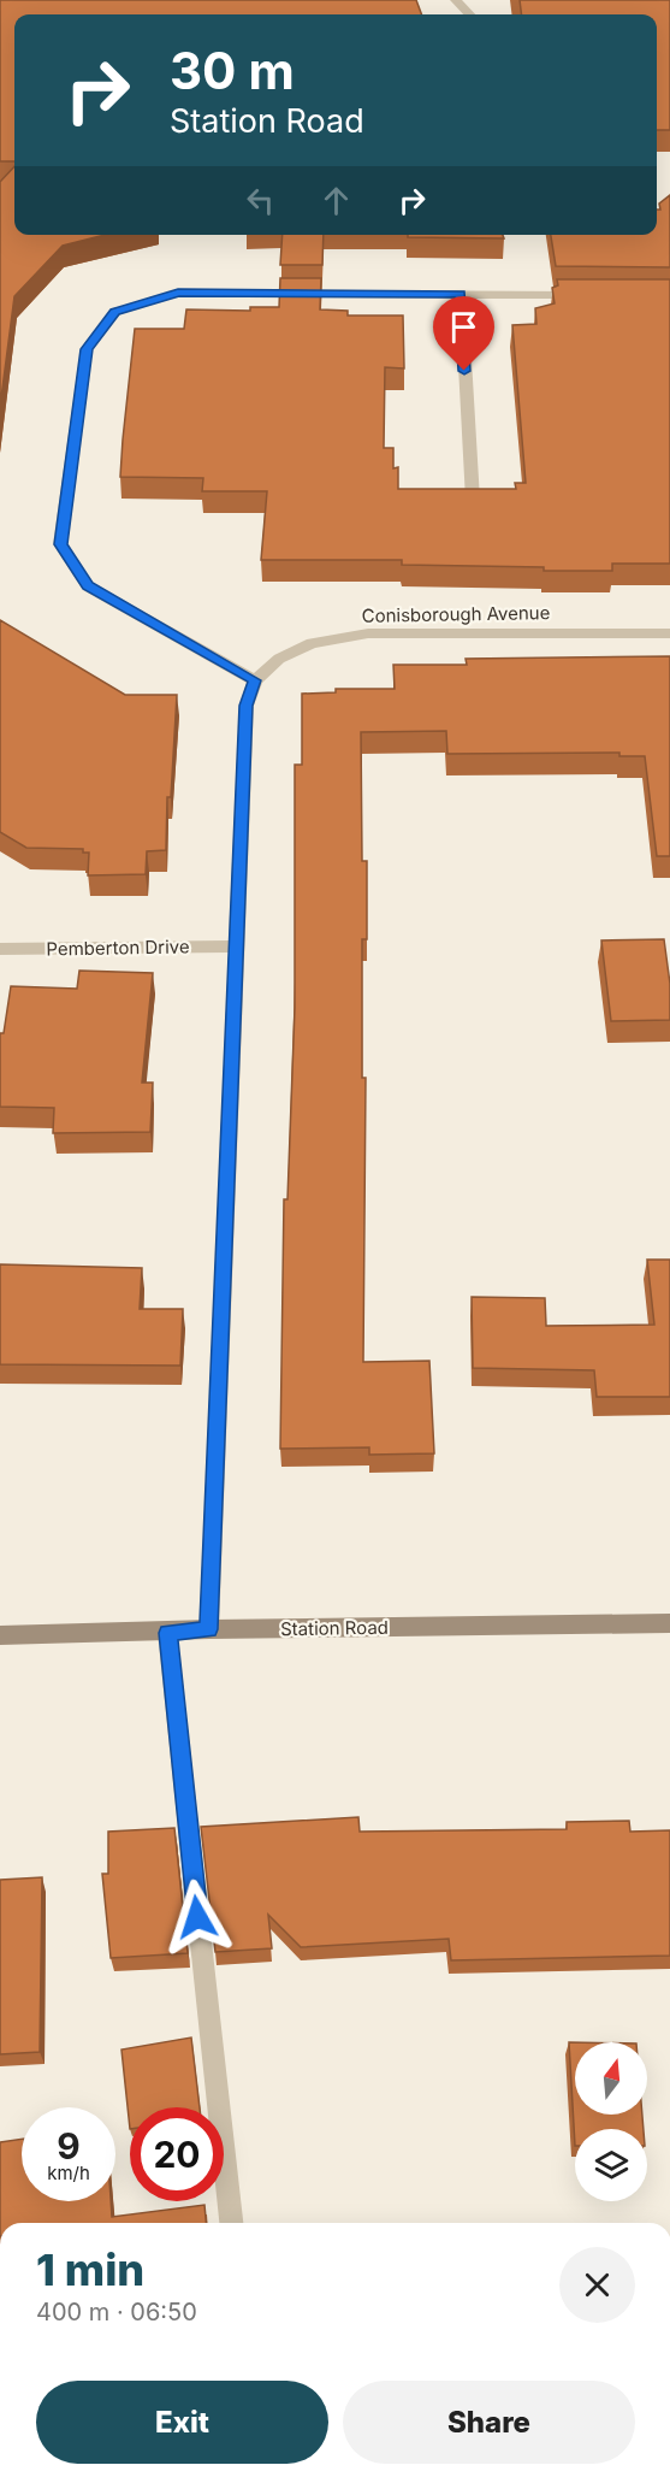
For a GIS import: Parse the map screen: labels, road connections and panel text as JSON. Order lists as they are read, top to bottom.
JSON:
{
  "streets": {
    "main road": ["Station Road"],
    "street": ["Conisborough Avenue", "Pemberton Drive"]
  },
  "north": "top",
  "page": {
    "turn": ["30 m", "Station Road"],
    "speed": "9 km/h",
    "limit": "20",
    "heading": ["1 min", "400 m · 06:50"],
    "buttons": ["Exit", "Share"]
  }
}
